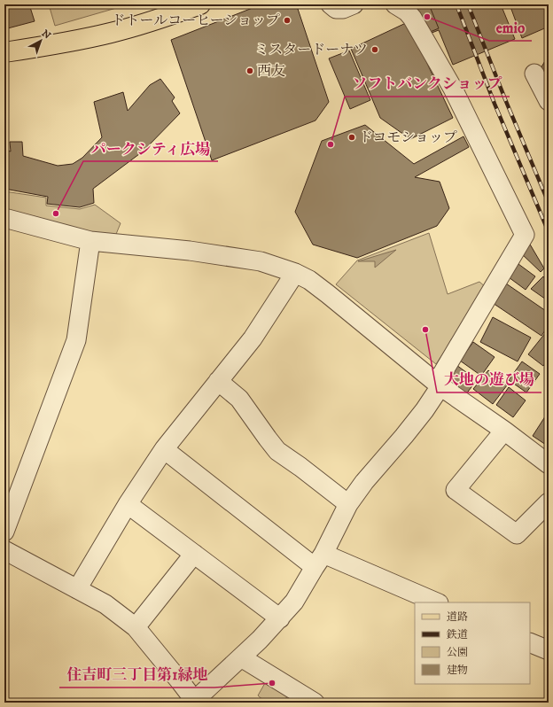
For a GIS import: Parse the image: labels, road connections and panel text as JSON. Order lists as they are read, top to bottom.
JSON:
{
  "places": [
    "emio",
    "ドトールコーヒーショップ",
    "ミスタードーナツ",
    "西友",
    "ドコモショップ",
    "ソフトバンクショップ",
    "パークシティ広場",
    "大地の遊び場",
    "住吉町三丁目第1緑地"
  ],
  "legend": [
    "道路",
    "鉄道",
    "公園",
    "建物"
  ],
  "north": "top right"
}
